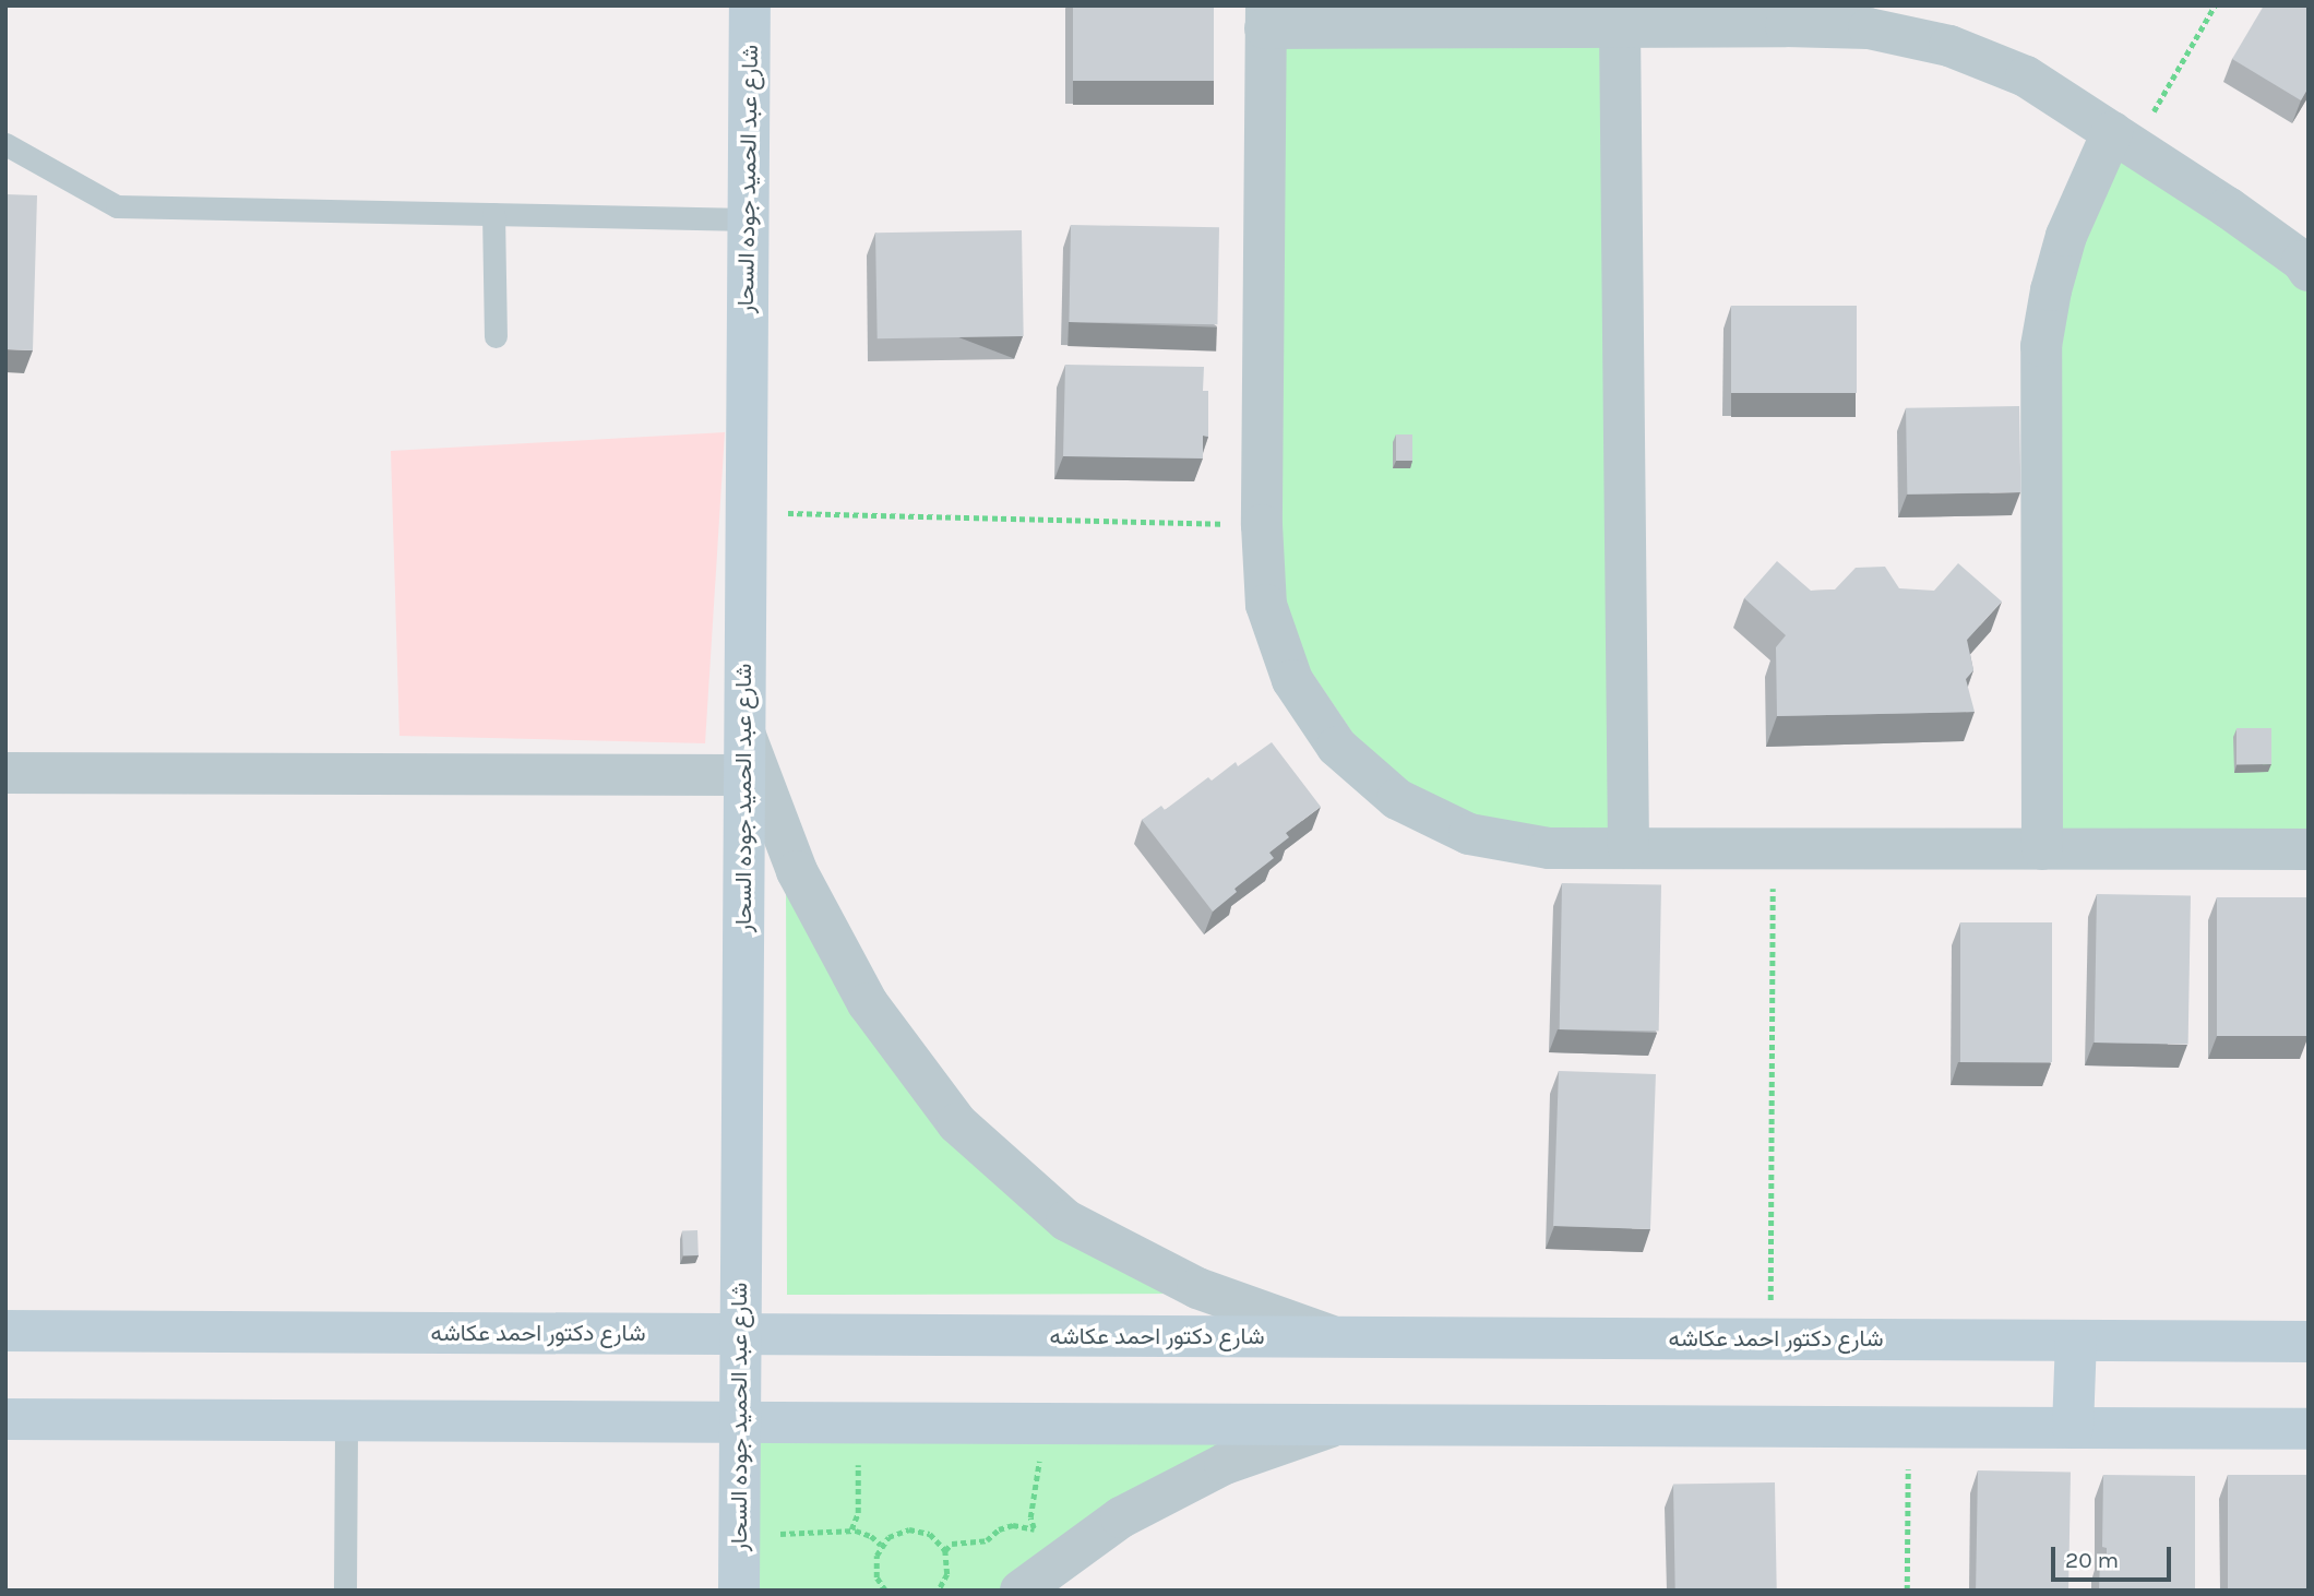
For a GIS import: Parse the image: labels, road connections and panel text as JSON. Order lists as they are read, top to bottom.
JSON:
{
  "streets": {
    "street": ["شارع عبد الحميد جوده السحار", "شارع دكتور احمد عكاشه"]
  },
  "crossings": [
    ["شارع عبد الحميد جوده السحار", "شارع دكتور احمد عكاشه"]
  ],
  "scale_bar": "20 m"
}
